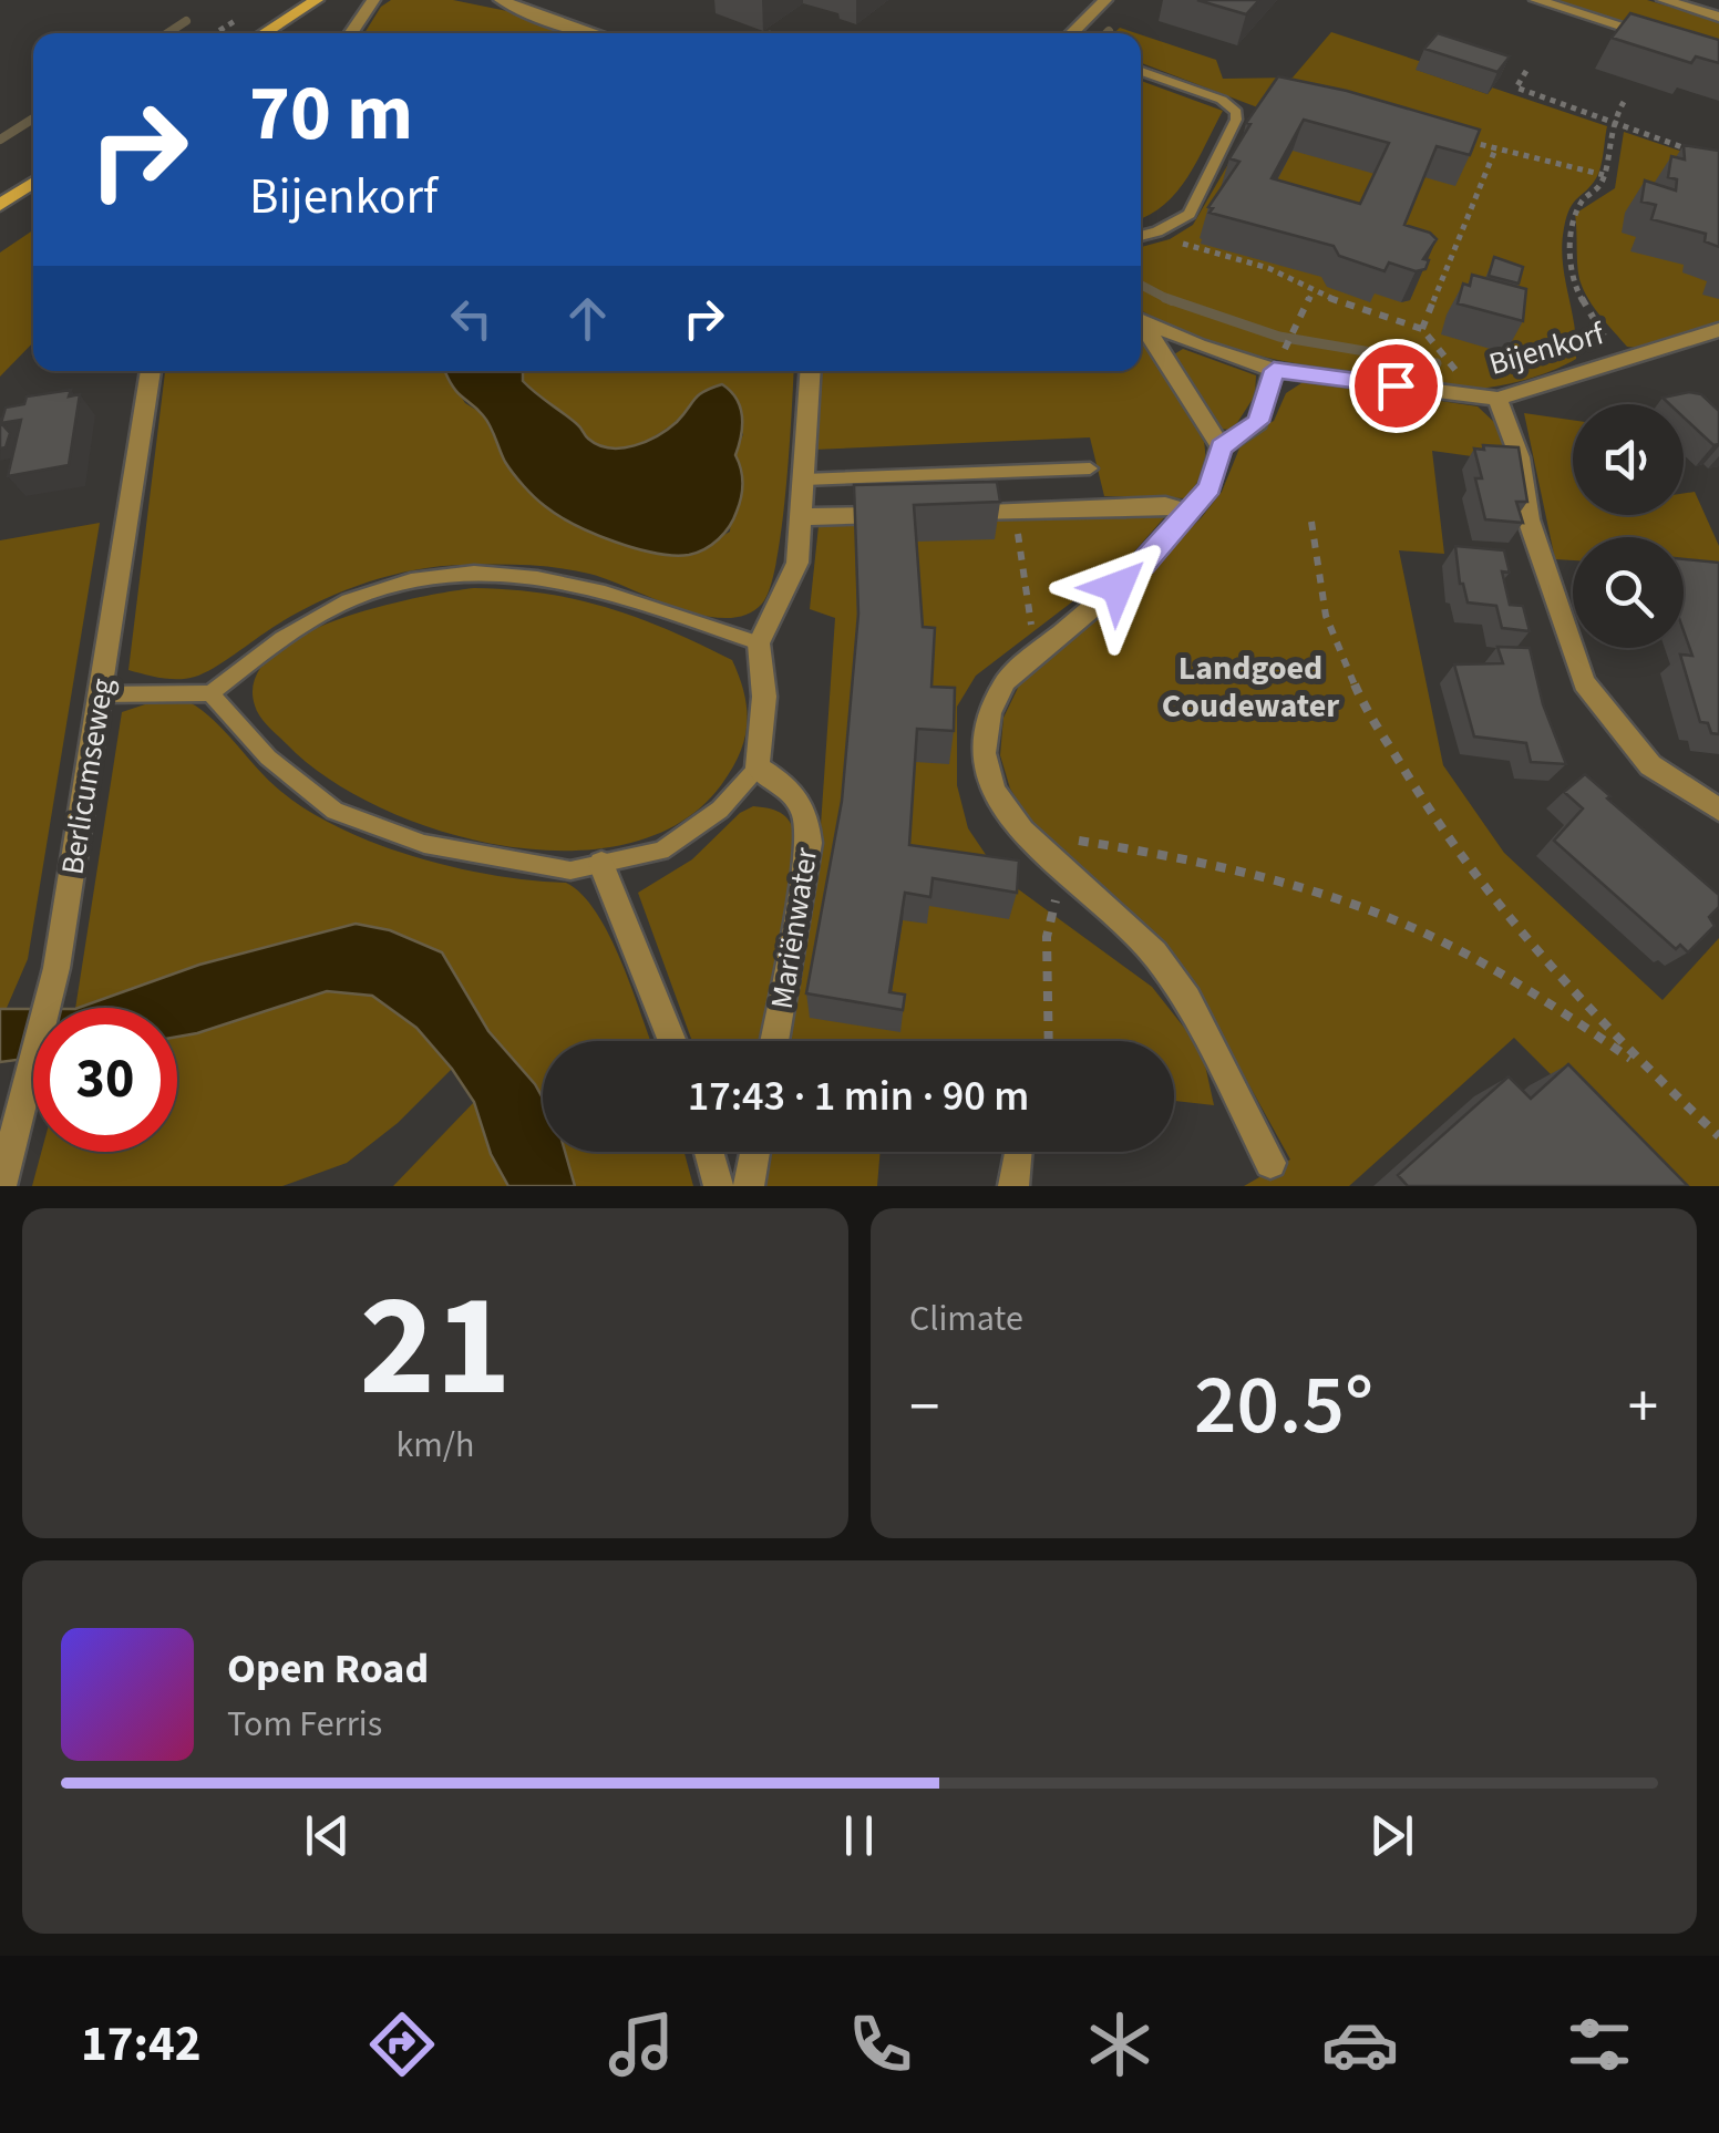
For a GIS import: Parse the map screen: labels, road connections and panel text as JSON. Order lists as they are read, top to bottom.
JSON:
{
  "streets": {
    "street": ["Bijenkorf", "Berlicumseweg", "Mariënwater"]
  },
  "districts": ["Landgoed Coudewater"],
  "page": {
    "turn": ["70 m", "Bijenkorf"],
    "limit": "30",
    "trip": "17:43 · 1 min · 90 m",
    "tile": [
      ["21", "km/h"],
      "Climate"
    ],
    "heat": ["−", "20.5°", "+"],
    "song": ["Open Road", "Tom Ferris"],
    "tabs": "17:42"
  }
}
